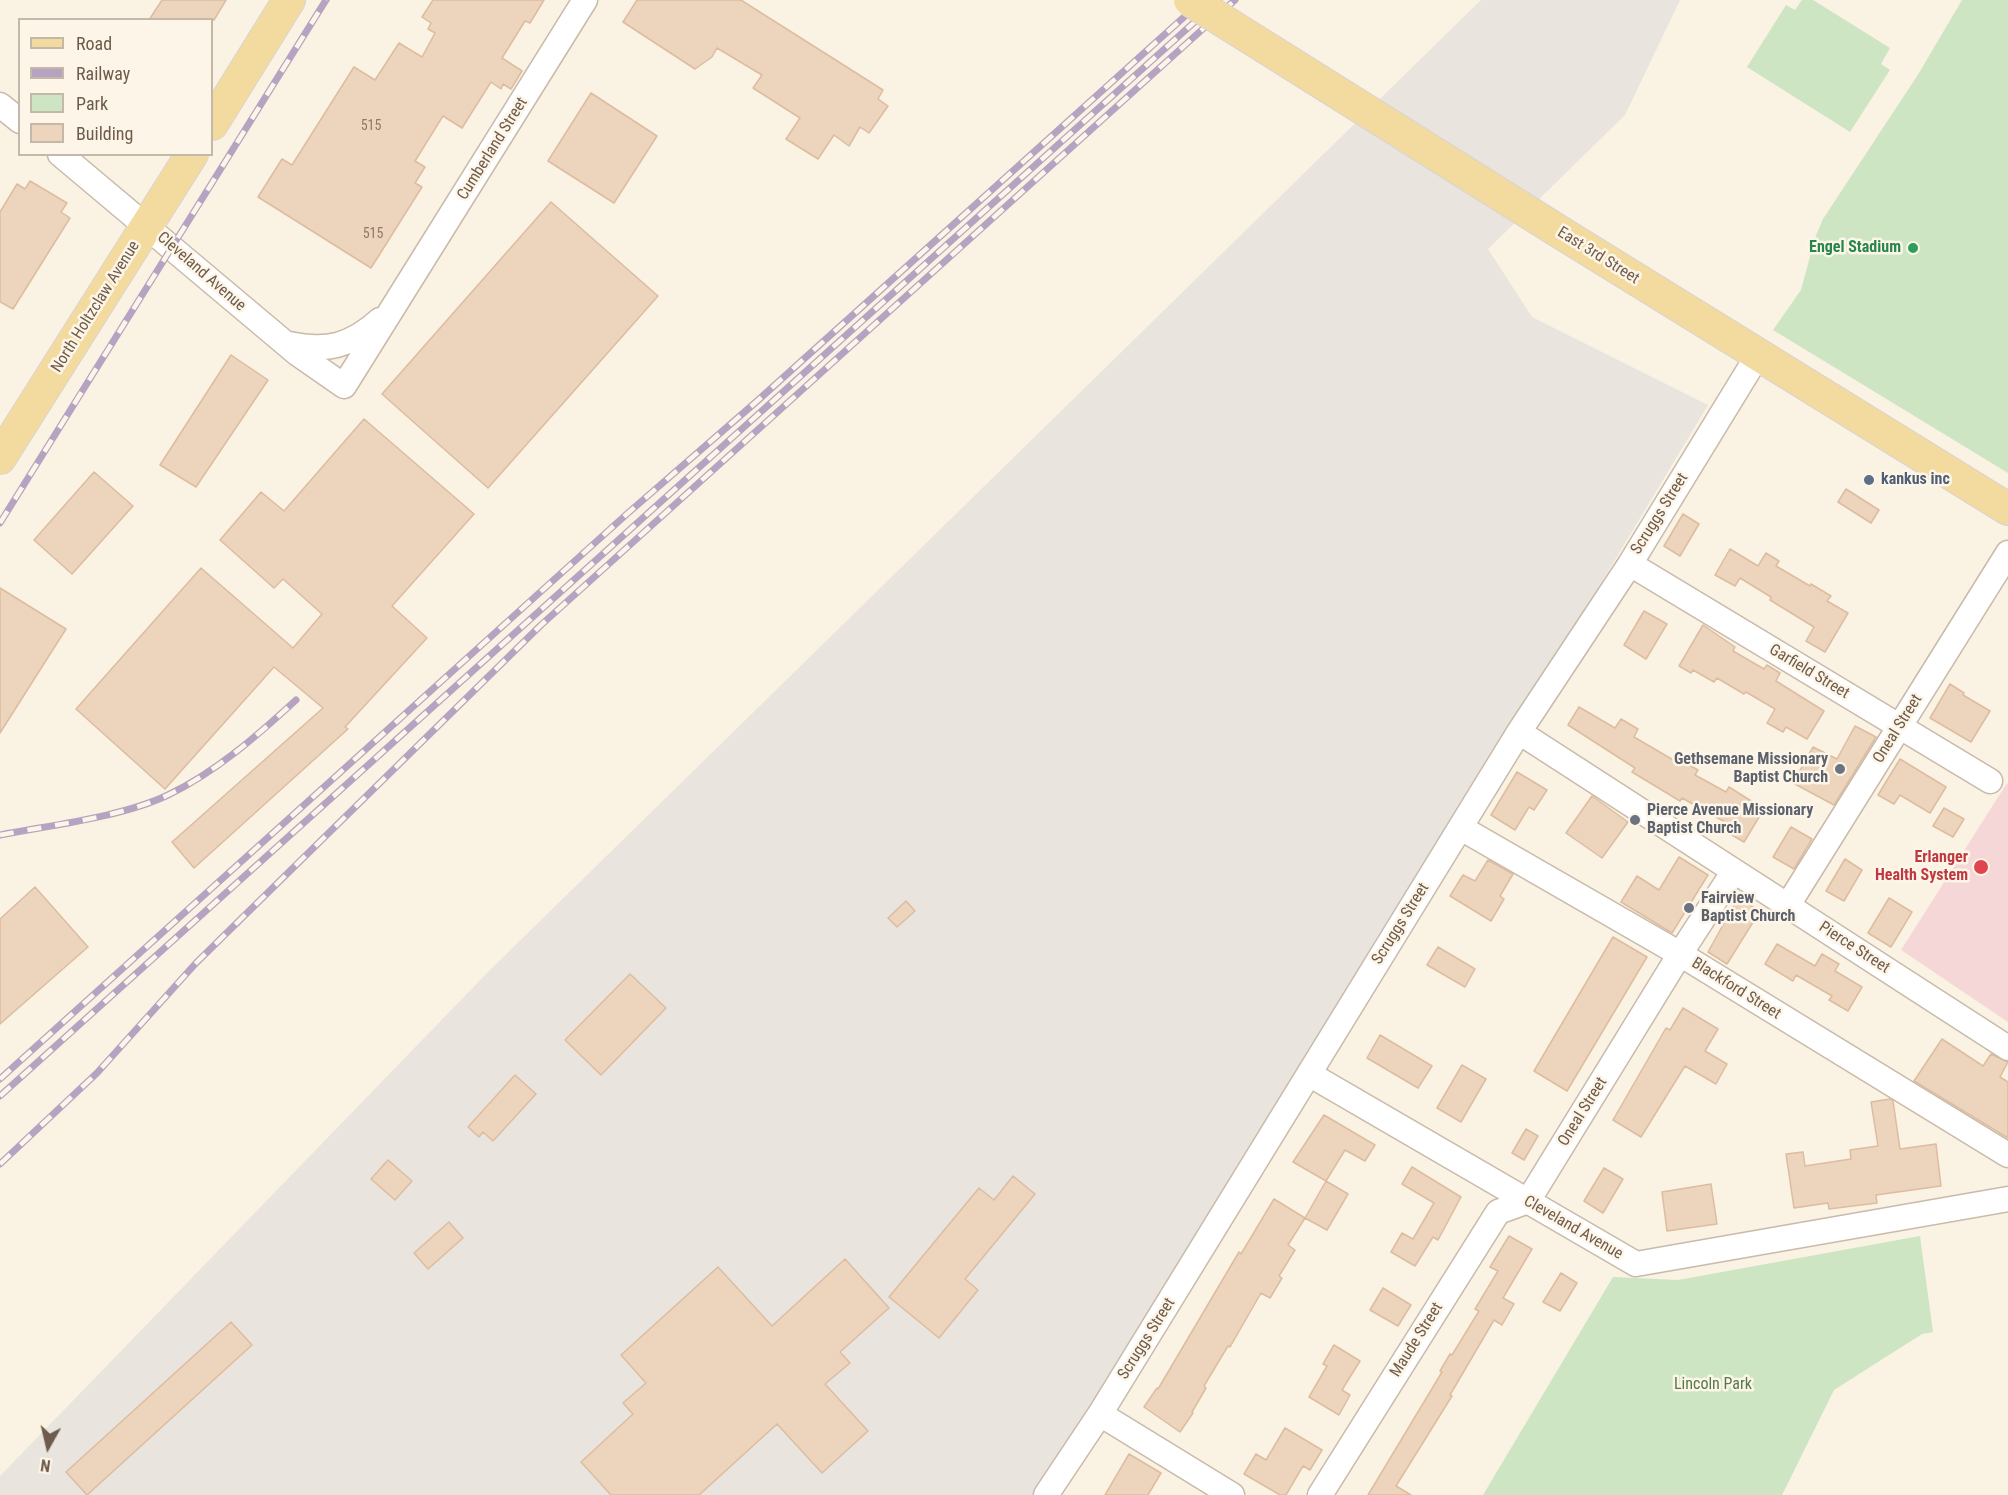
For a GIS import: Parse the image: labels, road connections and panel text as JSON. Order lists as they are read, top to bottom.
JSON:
{
  "streets": {
    "main road": ["East 3rd Street", "North Holtzclaw Avenue"],
    "street": [
      "Cumberland Street",
      "Cleveland Avenue",
      "Scruggs Street",
      "Garfield Street",
      "Oneal Street",
      "Pierce Street",
      "Blackford Street",
      "Maude Street"
    ]
  },
  "crossings": [
    ["Cumberland Street", "Cleveland Avenue"],
    ["East 3rd Street", "Scruggs Street"],
    ["Cleveland Avenue", "North Holtzclaw Avenue"],
    ["Cleveland Avenue", "Scruggs Street"],
    ["Cleveland Avenue", "Oneal Street"],
    ["Cleveland Avenue", "Maude Street"],
    ["Scruggs Street", "Garfield Street"],
    ["Scruggs Street", "Pierce Street"],
    ["Scruggs Street", "Blackford Street"],
    ["Garfield Street", "Oneal Street"],
    ["Oneal Street", "Pierce Street"],
    ["Oneal Street", "Blackford Street"],
    ["Oneal Street", "Maude Street"]
  ],
  "parks": ["Lincoln Park"],
  "places": [
    "Engel Stadium",
    "kankus inc",
    "Gethsemane Missionary Baptist Church",
    "Pierce Avenue Missionary Baptist Church",
    "Erlanger Health System",
    "Fairview Baptist Church"
  ],
  "house_numbers": ["515", "515"],
  "legend": [
    "Road",
    "Railway",
    "Park",
    "Building"
  ],
  "north": "bottom"
}
